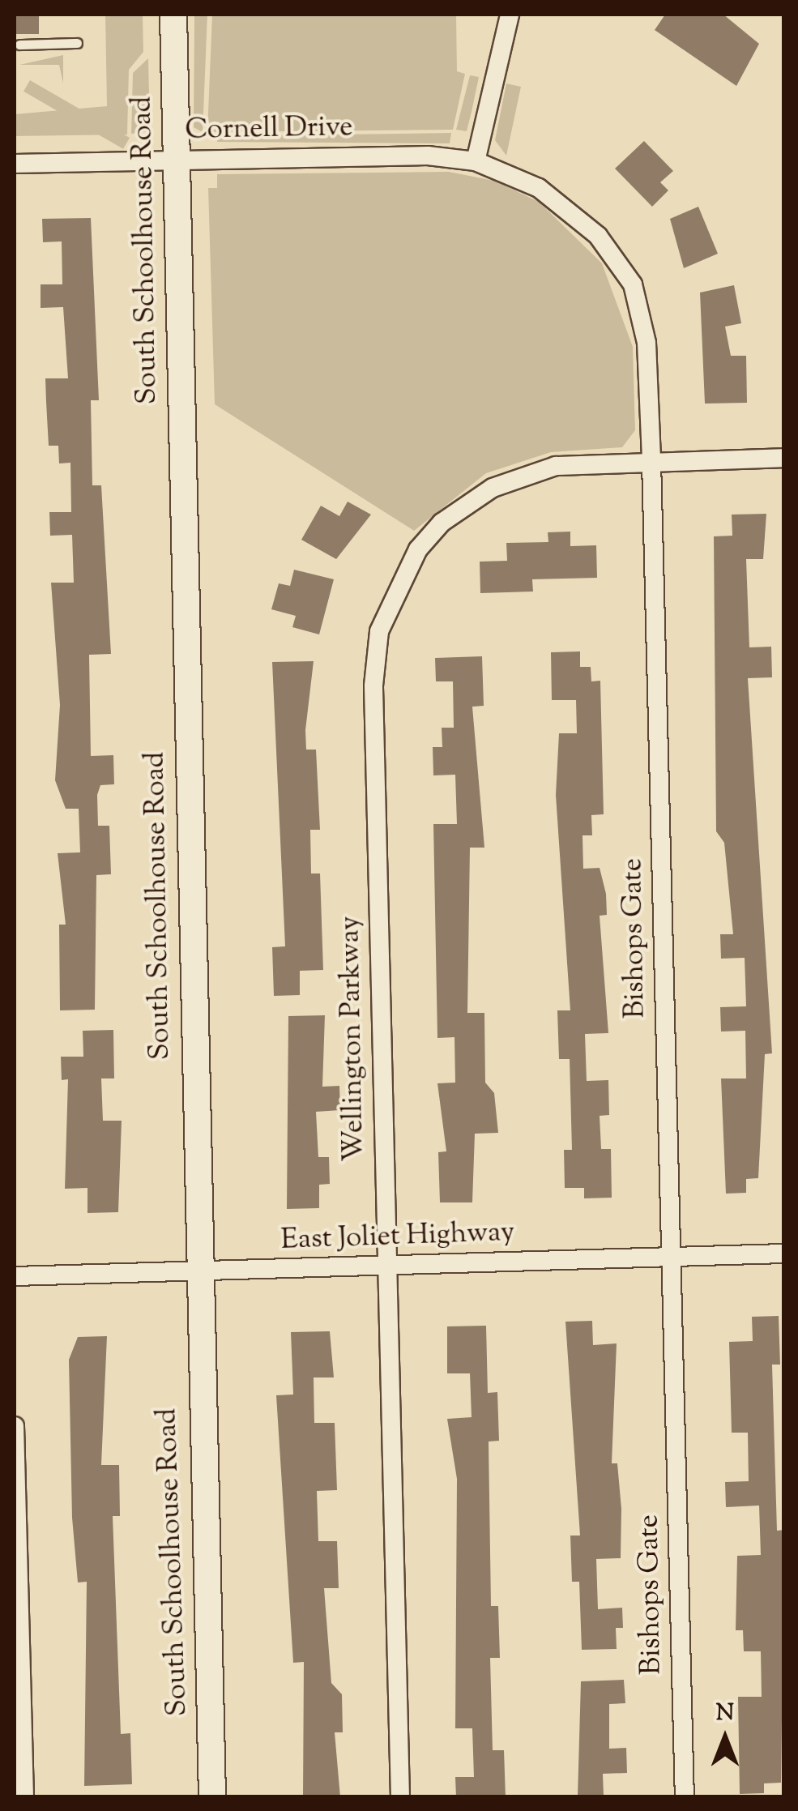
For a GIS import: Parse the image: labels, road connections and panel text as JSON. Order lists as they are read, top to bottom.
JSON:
{
  "streets": {
    "street": [
      "Cornell Drive",
      "South Schoolhouse Road",
      "Bishops Gate",
      "Wellington Parkway",
      "East Joliet Highway"
    ]
  },
  "crossings": [
    ["Cornell Drive", "South Schoolhouse Road"],
    ["Cornell Drive", "Bishops Gate"],
    ["South Schoolhouse Road", "East Joliet Highway"],
    ["Bishops Gate", "Wellington Parkway"],
    ["Bishops Gate", "East Joliet Highway"],
    ["Wellington Parkway", "East Joliet Highway"]
  ],
  "north": "top"
}
